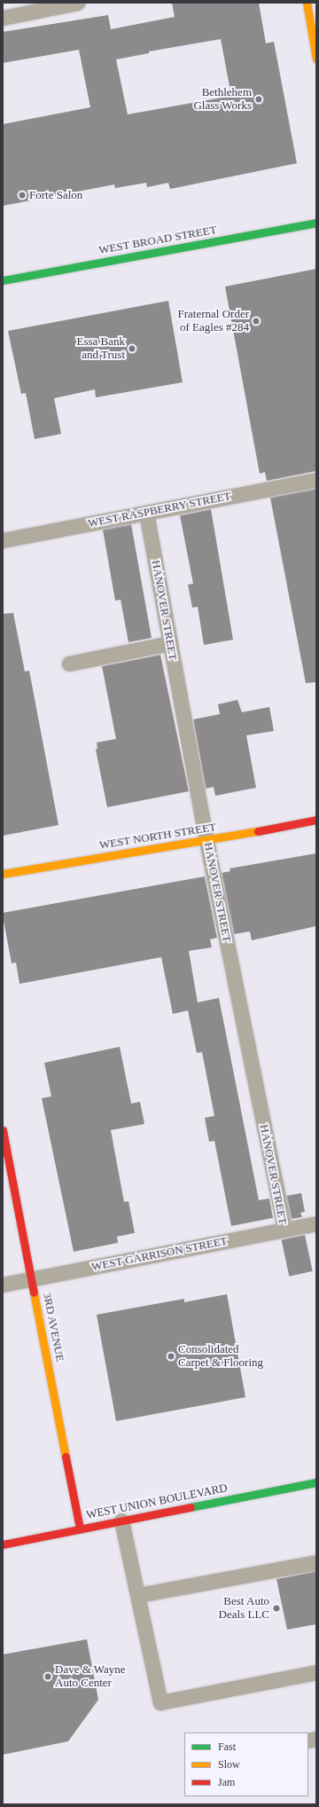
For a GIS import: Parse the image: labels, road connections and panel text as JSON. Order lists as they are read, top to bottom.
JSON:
{
  "streets": {
    "main road": [
      "WEST BROAD STREET",
      "WEST NORTH STREET",
      "3RD AVENUE",
      "WEST UNION BOULEVARD"
    ],
    "lane": ["WEST RASPBERRY STREET", "HANOVER STREET", "WEST GARRISON STREET"]
  },
  "crossings": [
    ["WEST RASPBERRY STREET", "HANOVER STREET"],
    ["HANOVER STREET", "WEST NORTH STREET"],
    ["HANOVER STREET", "WEST GARRISON STREET"],
    ["WEST GARRISON STREET", "3RD AVENUE"],
    ["3RD AVENUE", "WEST UNION BOULEVARD"]
  ],
  "places": [
    "Bethlehem Glass Works",
    "Forte Salon",
    "Fraternal Order of Eagles #284",
    "Essa Bank and Trust",
    "Consolidated Carpet & Flooring",
    "Best Auto Deals LLC",
    "Dave & Wayne Auto Center"
  ],
  "legend": ["Fast", "Slow", "Jam"]
}
